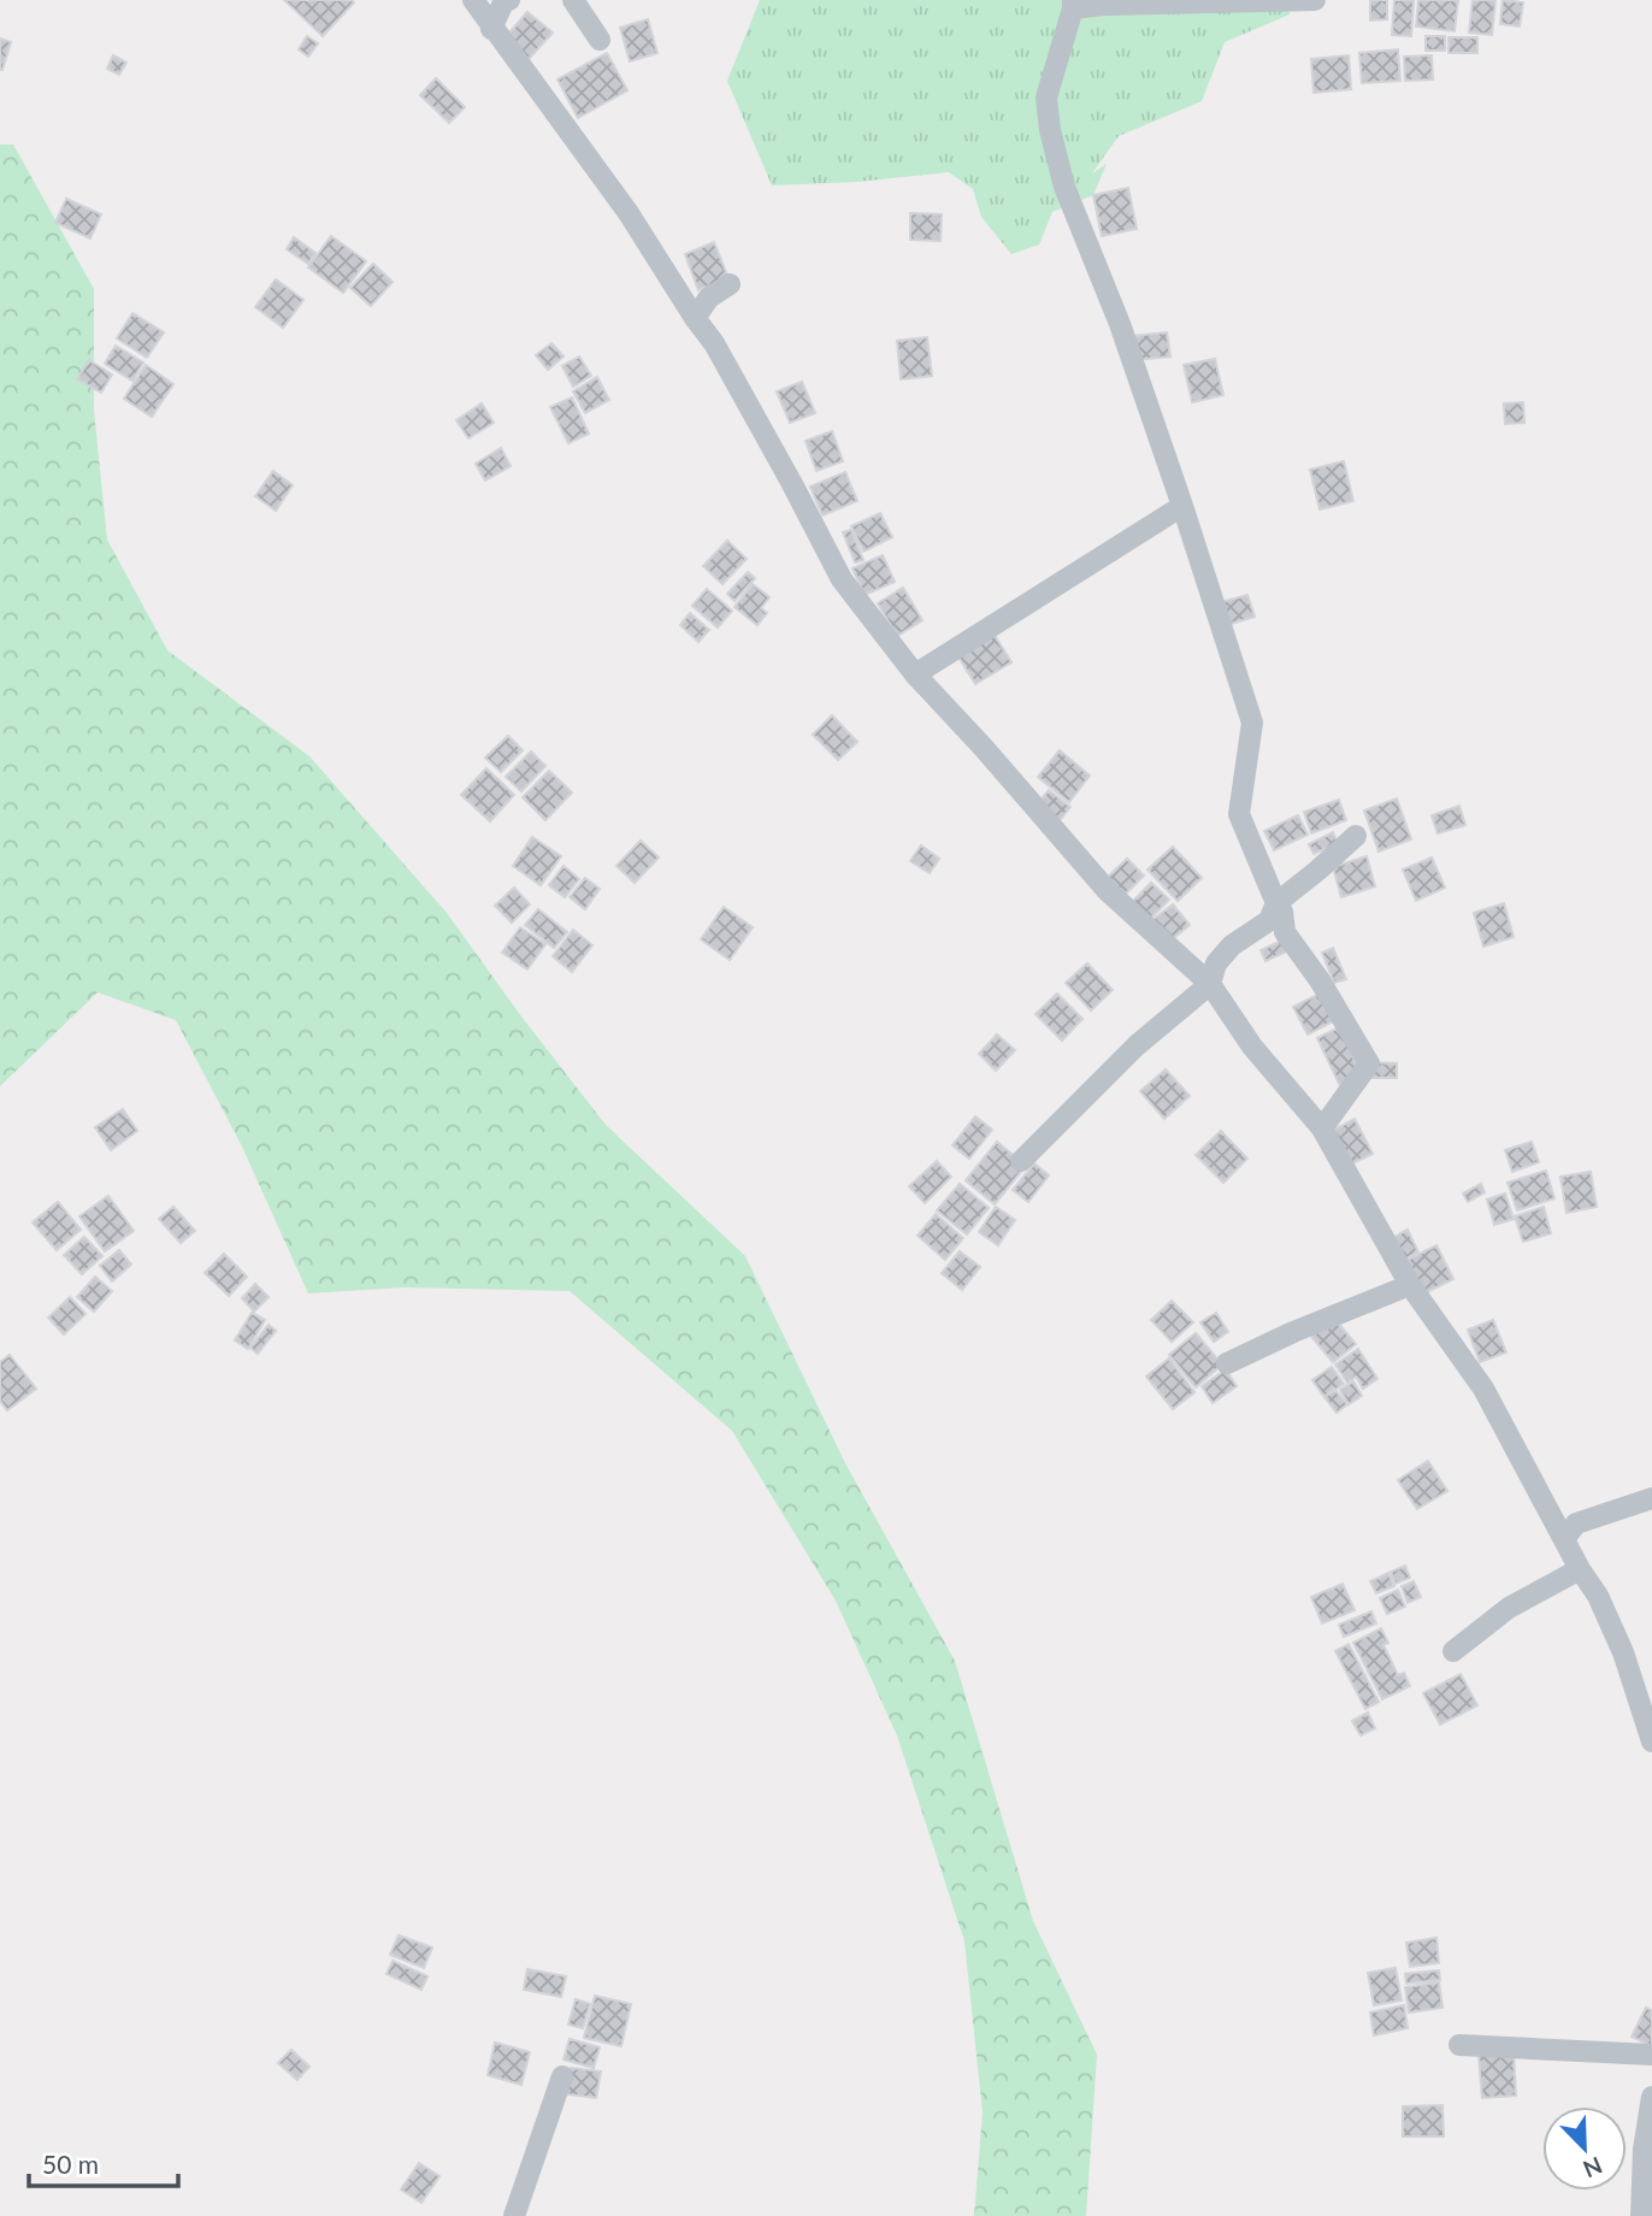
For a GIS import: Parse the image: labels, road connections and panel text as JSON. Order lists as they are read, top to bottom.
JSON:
{
  "scale_bar": "50 m",
  "north": "bottom right"
}
